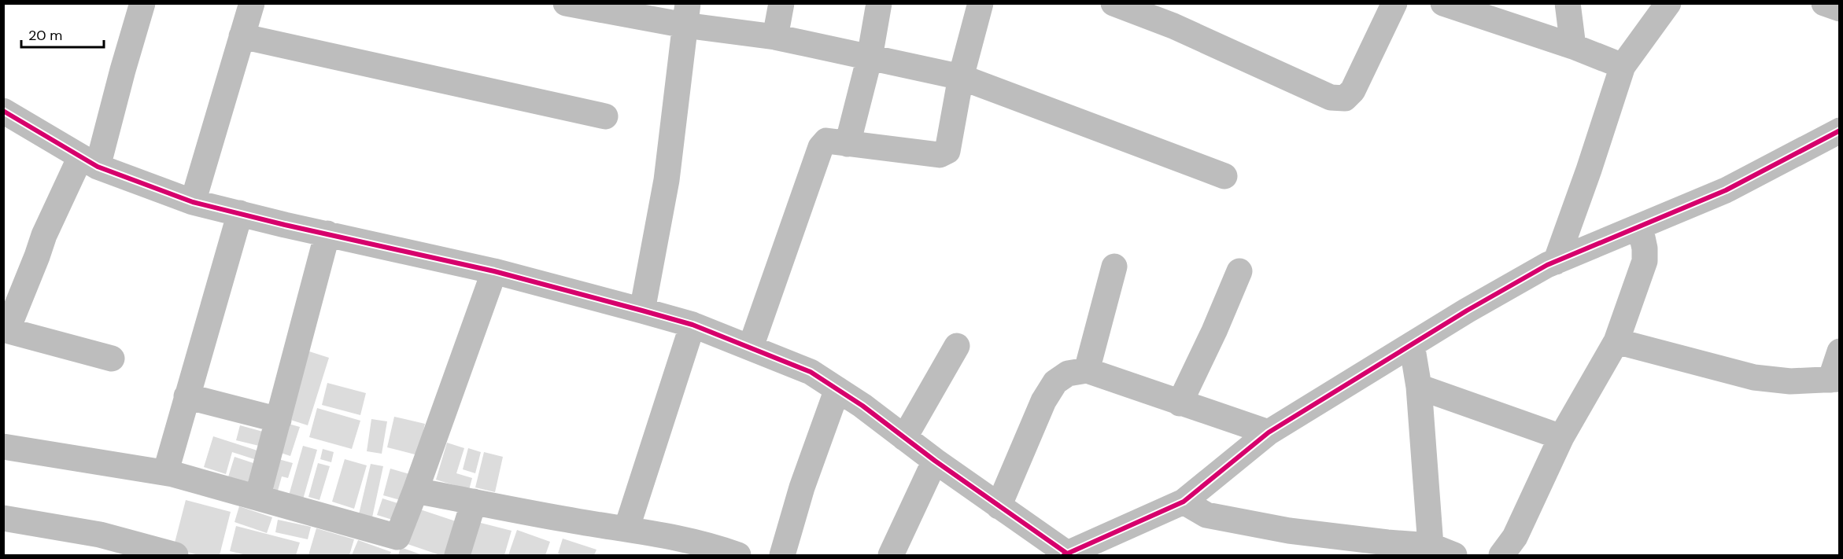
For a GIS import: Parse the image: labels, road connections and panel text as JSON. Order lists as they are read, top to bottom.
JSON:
{
  "scale_bar": "20 m"
}
